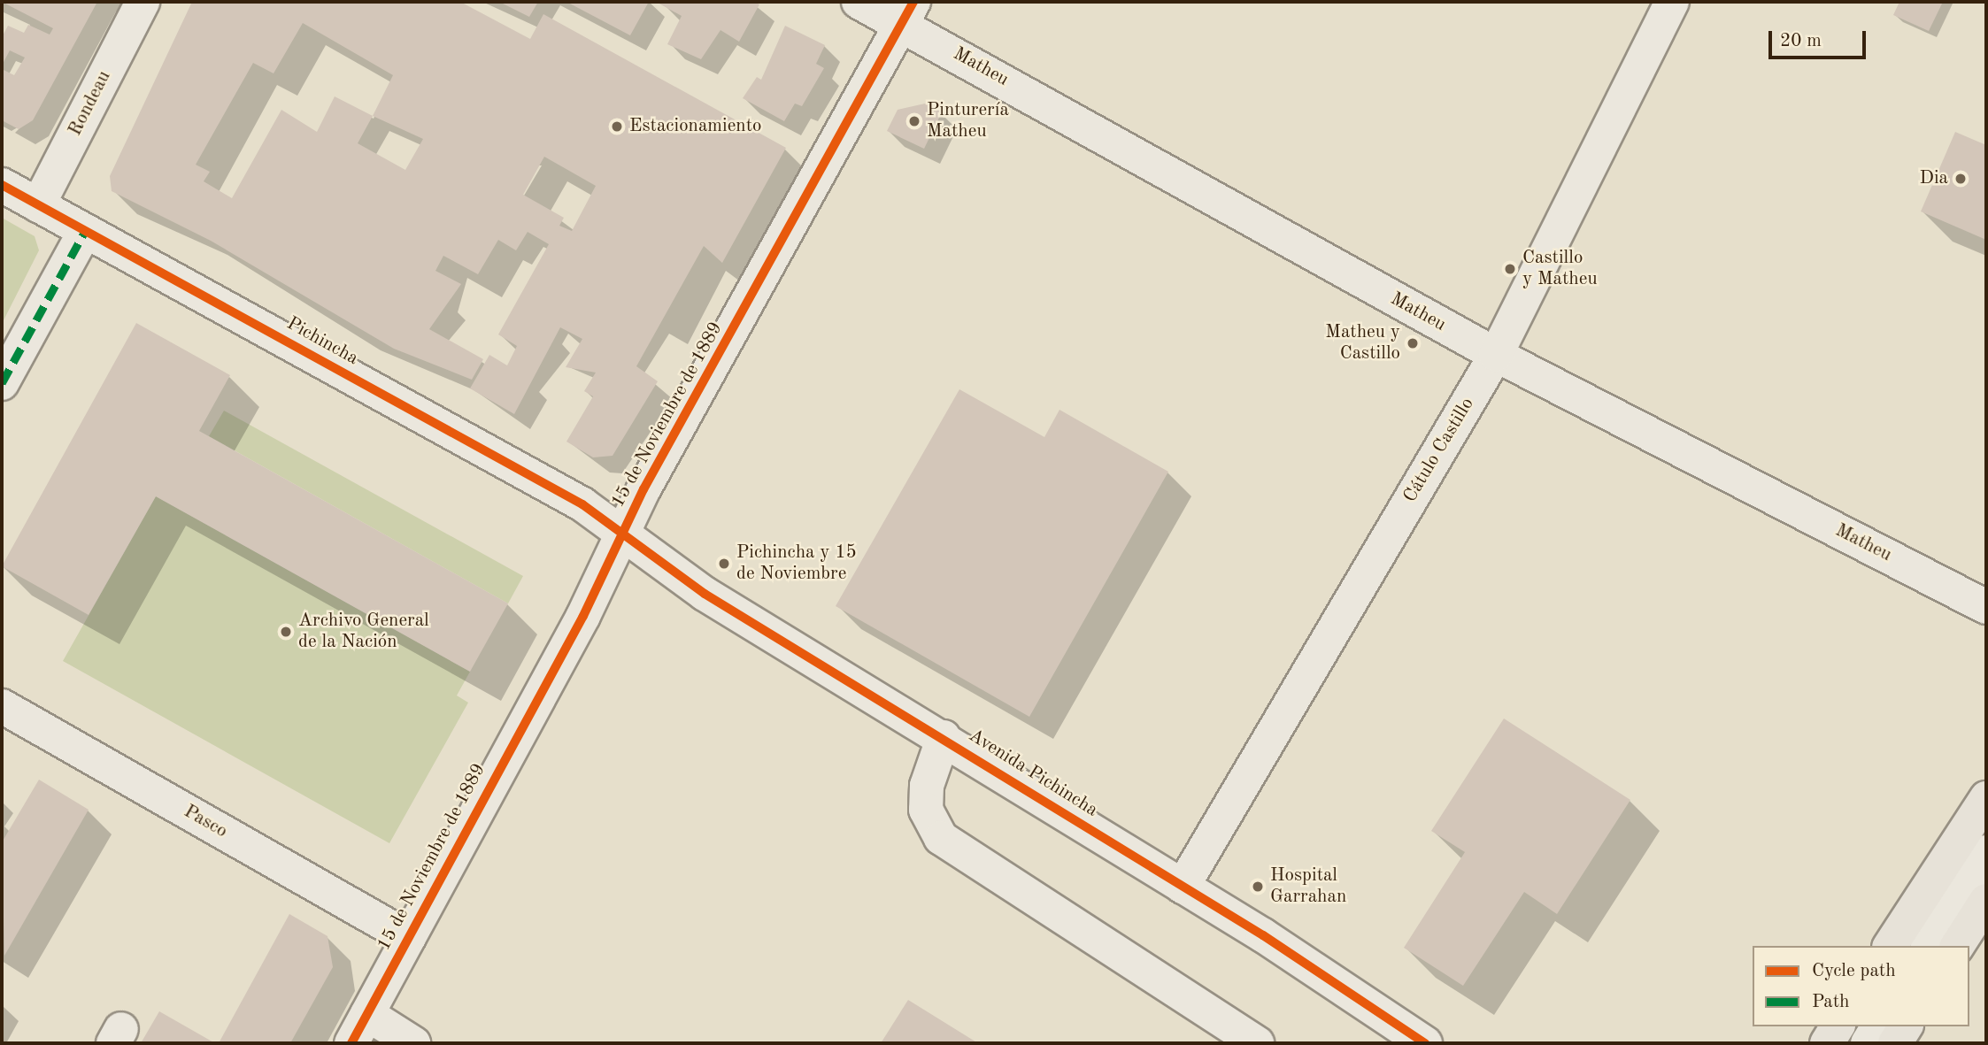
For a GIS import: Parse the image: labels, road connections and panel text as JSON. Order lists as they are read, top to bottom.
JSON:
{
  "streets": {
    "street": [
      "Matheu",
      "Rondeau",
      "Pichincha",
      "15 de Noviembre de 1889",
      "Cátulo Castillo",
      "Avenida Pichincha",
      "Pasco"
    ]
  },
  "crossings": [
    ["Matheu", "15 de Noviembre de 1889"],
    ["Matheu", "Cátulo Castillo"],
    ["Rondeau", "Pichincha"],
    ["Pichincha", "15 de Noviembre de 1889"],
    ["Pichincha", "Avenida Pichincha"],
    ["15 de Noviembre de 1889", "Avenida Pichincha"],
    ["15 de Noviembre de 1889", "Pasco"],
    ["Cátulo Castillo", "Avenida Pichincha"]
  ],
  "places": [
    "Pinturería Matheu",
    "Estacionamiento",
    "Dia",
    "Castillo y Matheu",
    "Matheu y Castillo",
    "Pichincha y 15 de Noviembre",
    "Archivo General de la Nación",
    "Hospital Garrahan"
  ],
  "legend": ["Cycle path", "Path"],
  "scale_bar": "20 m"
}
